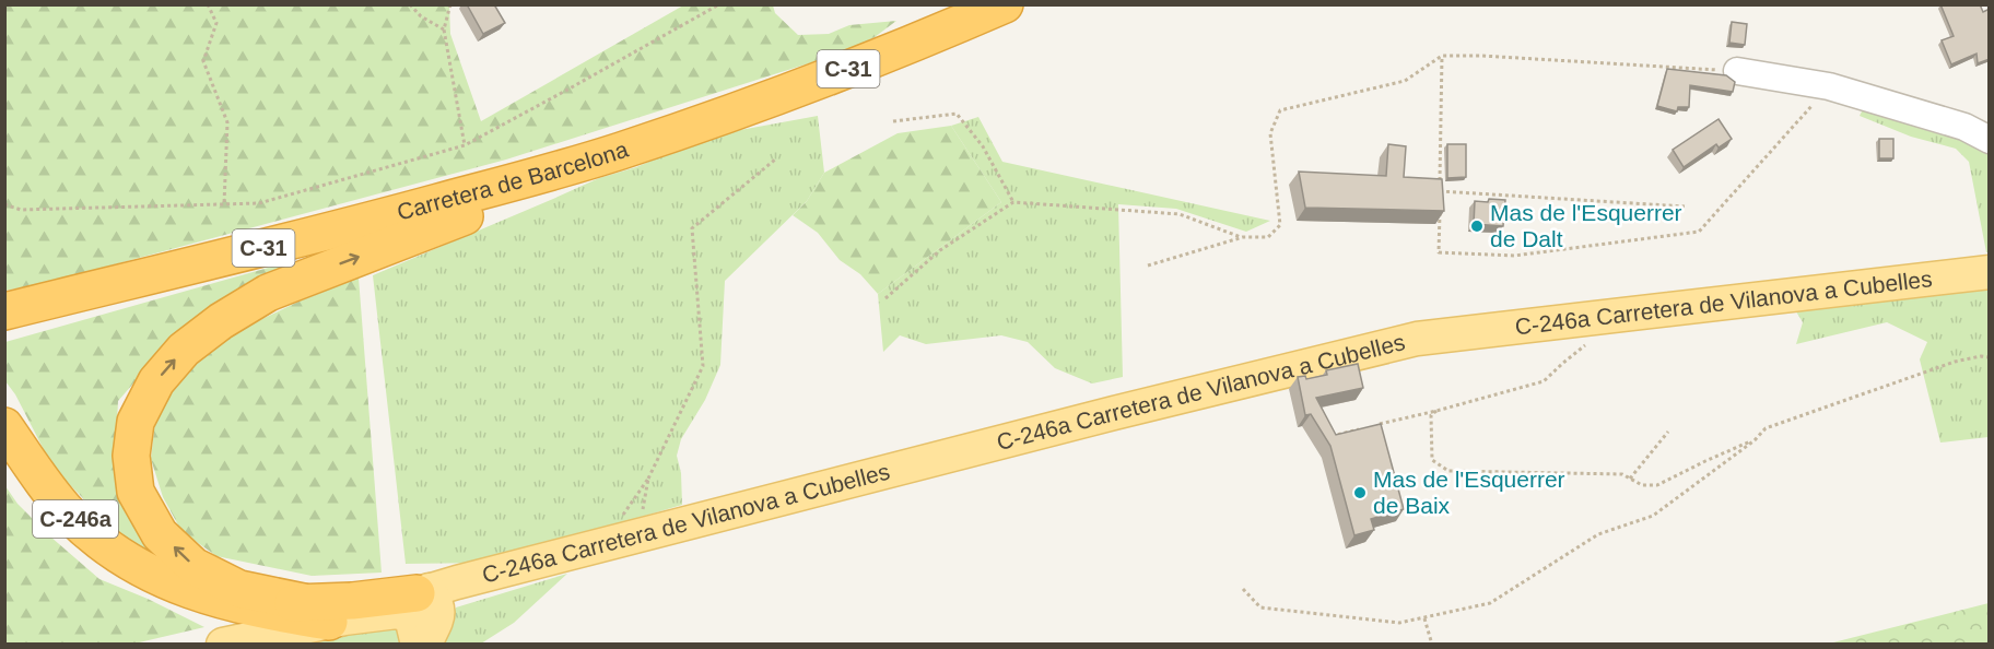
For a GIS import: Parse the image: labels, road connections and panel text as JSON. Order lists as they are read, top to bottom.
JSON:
{
  "streets": {
    "highway": ["C-31", "Carretera de Barcelona", "C-246a"],
    "main road": ["C-246a Carretera de Vilanova a Cubelles"]
  },
  "crossings": [
    ["C-246a Carretera de Vilanova a Cubelles", "C-246a"]
  ],
  "places": ["Mas de l'Esquerrer de Dalt", "Mas de l'Esquerrer de Baix"]
}
